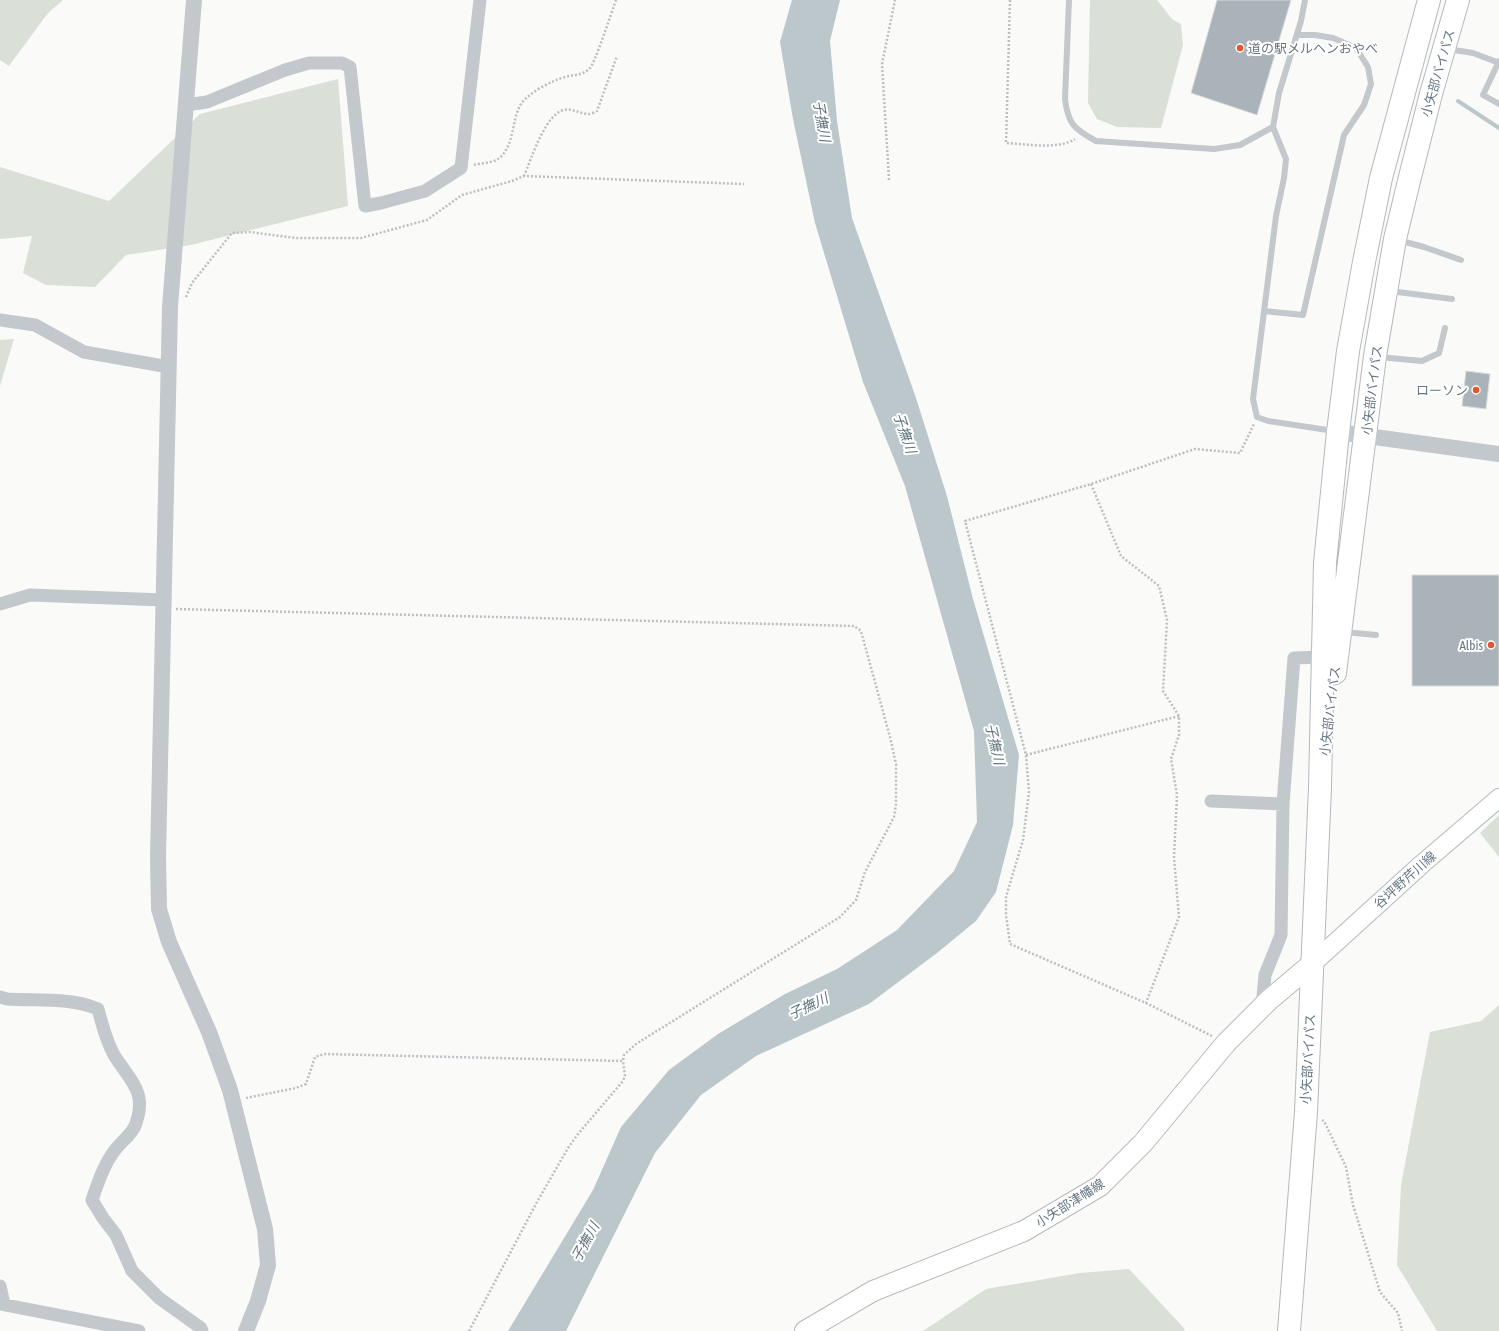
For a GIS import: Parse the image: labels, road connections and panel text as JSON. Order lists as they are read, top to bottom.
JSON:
{
  "streets": {
    "highway": ["小矢部バイパス"],
    "main road": ["谷坪野芹川線", "小矢部津幡線"]
  },
  "crossings": [
    ["小矢部バイパス", "谷坪野芹川線"],
    ["小矢部バイパス", "小矢部津幡線"],
    ["谷坪野芹川線", "小矢部津幡線"]
  ],
  "water": ["子撫川"],
  "places": ["道の駅メルヘンおやべ", "ローソン", "Albis"]
}
